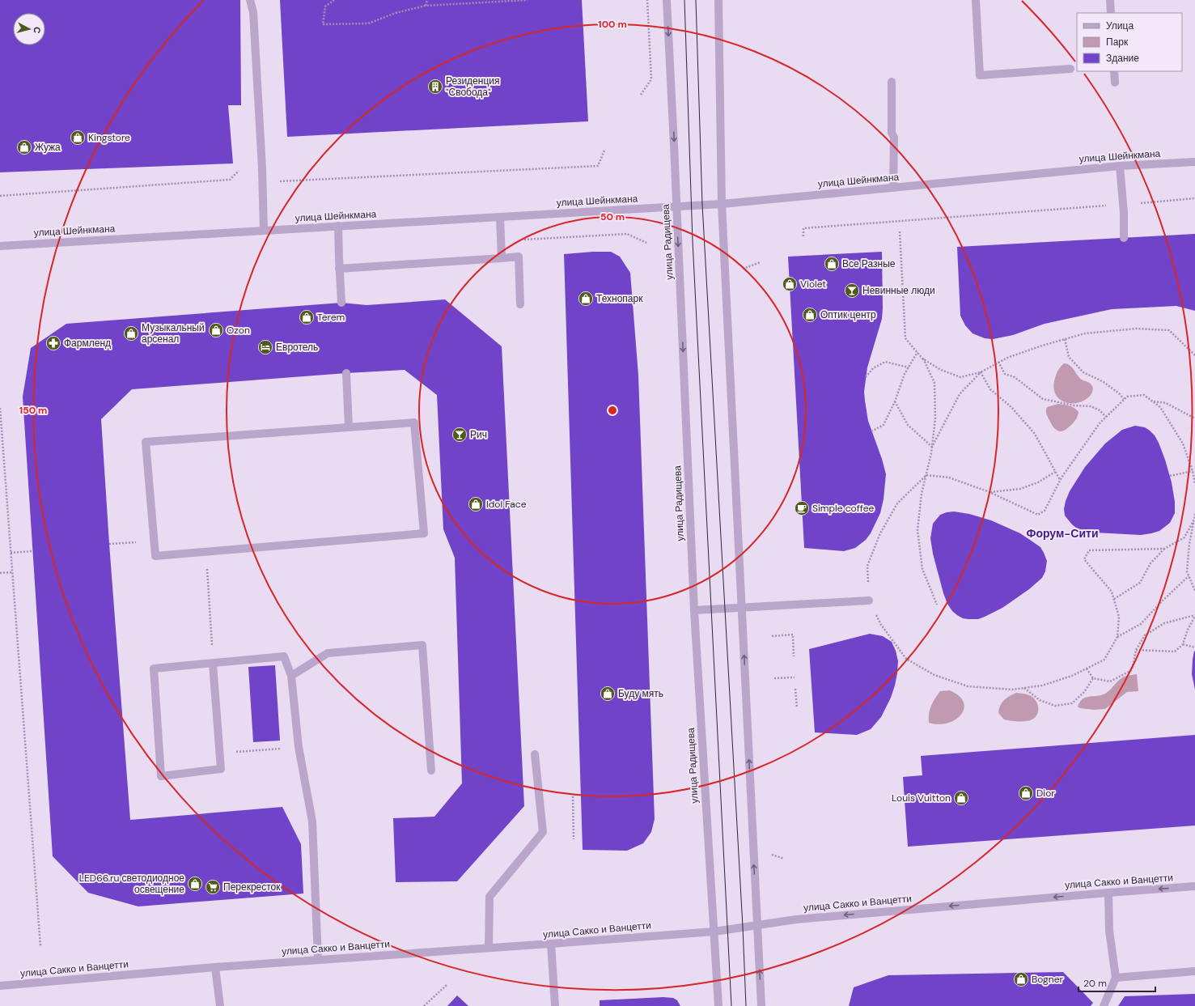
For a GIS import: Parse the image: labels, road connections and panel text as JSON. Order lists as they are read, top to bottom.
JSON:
{
  "streets": {
    "street": ["улица Шейнкмана", "улица Радищева", "улица Сакко и Ванцетти"]
  },
  "crossings": [
    ["улица Шейнкмана", "улица Радищева"],
    ["улица Радищева", "улица Сакко и Ванцетти"]
  ],
  "one_way": ["улица Сакко и Ванцетти"],
  "districts": ["Форум-Сити"],
  "places": {
    "building": ["Резиденция \"Свобода\""],
    "shop": [
      "Kingstore",
      "Жужа",
      "Все Разные",
      "Violet",
      "Технопарк",
      "Оптик центр",
      "Terem",
      "Ozon",
      "Музыкальный арсенал",
      "Idol Face",
      "Буду мять",
      "Dior",
      "Louis Vuitton",
      "LED66.ru светодиодное освещение",
      "Bogner"
    ],
    "bar": ["Невинные люди", "Рич"],
    "pharmacy": ["Фармленд"],
    "hotel": ["Евротель"],
    "cafe": ["Simple coffee"],
    "supermarket": ["Перекресток"]
  },
  "legend": ["Улица", "Парк", "Здание"],
  "scale_bar": "20 m",
  "north": "right",
  "rings": ["100 m", "50 m", "150 m"]
}
